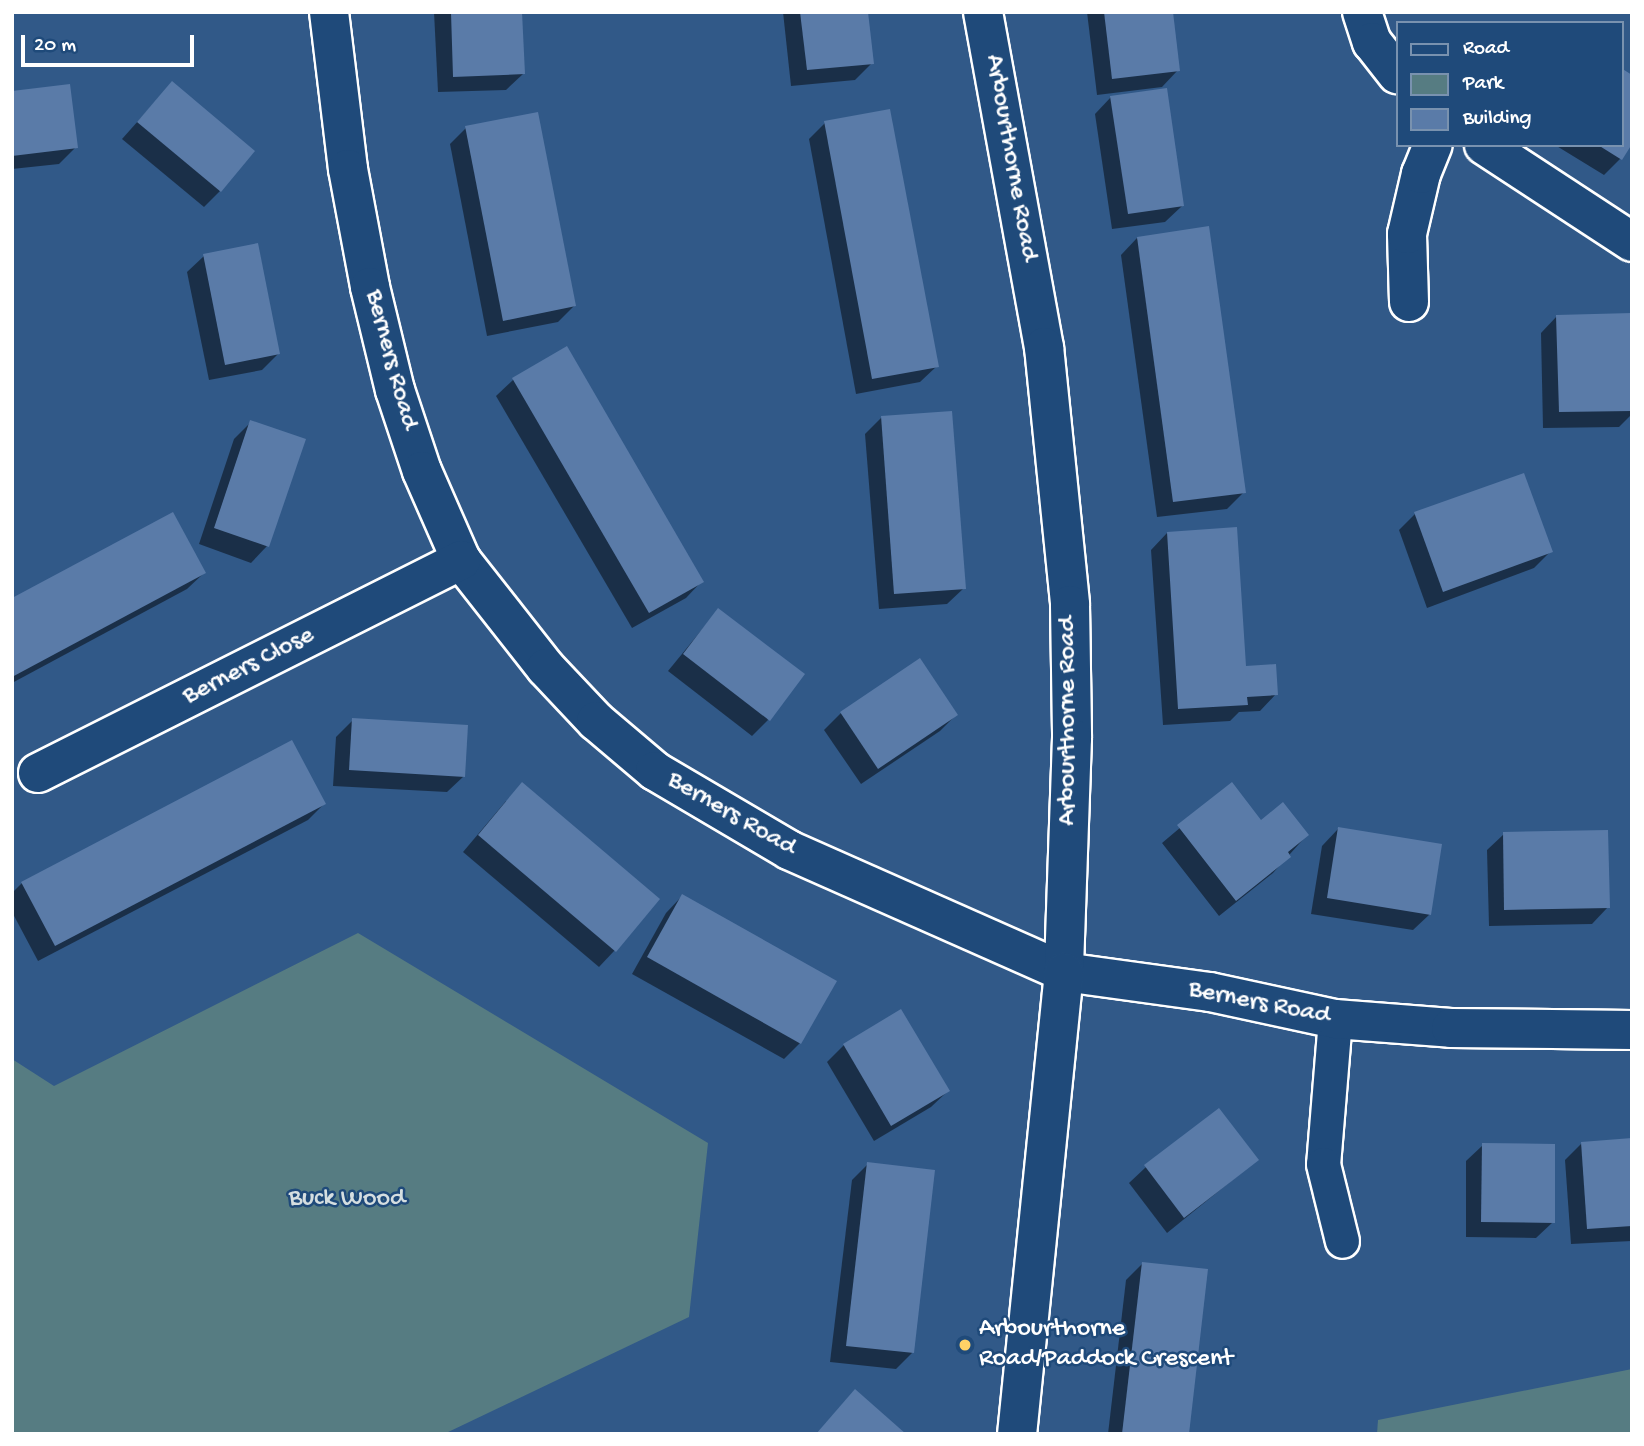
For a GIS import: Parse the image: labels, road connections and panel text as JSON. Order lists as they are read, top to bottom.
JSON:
{
  "streets": {
    "street": ["Arbourthorne Road", "Berners Road", "Berners Close"]
  },
  "crossings": [
    ["Arbourthorne Road", "Berners Road"],
    ["Berners Road", "Berners Close"]
  ],
  "parks": ["Buck Wood"],
  "places": ["Arbourthorne Road/Paddock Crescent"],
  "legend": ["Road", "Park", "Building"],
  "scale_bar": "20 m"
}
